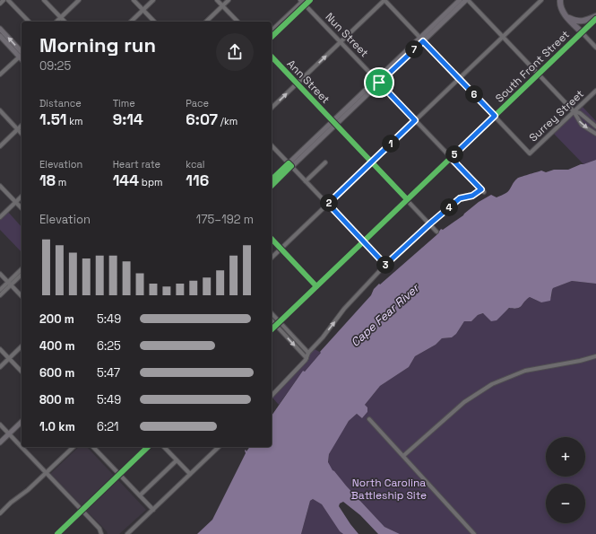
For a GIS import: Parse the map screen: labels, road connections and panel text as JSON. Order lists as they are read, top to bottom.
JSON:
{
  "streets": {
    "main road": ["South Front Street"],
    "street": ["Nun Street", "Ann Street", "Surrey Street"]
  },
  "crossings": [
    ["Nun Street", "South Front Street"],
    ["Nun Street", "Ann Street"],
    ["South Front Street", "Ann Street"],
    ["South Front Street", "Surrey Street"]
  ],
  "water": ["Cape Fear River"],
  "parks": ["North Carolina Battleship Site"],
  "page": {
    "heading": ["Morning run", "09:25"],
    "pins": [
      "7",
      "6",
      "1",
      "5",
      "2",
      "4",
      "3"
    ],
    "stats": [
      ["Distance", "1.51 km"],
      ["Time", "9:14"],
      ["Pace", "6:07 /km"],
      ["Elevation", "18 m"],
      ["Heart rate", "144 bpm"],
      ["kcal", "116"]
    ],
    "chart": ["Elevation", "175–192 m"],
    "list": [
      {
        "name": "200 m",
        "note": "5:49"
      },
      {
        "name": "400 m",
        "note": "6:25"
      },
      {
        "name": "600 m",
        "note": "5:47"
      },
      {
        "name": "800 m",
        "note": "5:49"
      },
      {
        "name": "1.0 km",
        "note": "6:21"
      }
    ],
    "map_buttons": ["+", "−"]
  }
}
